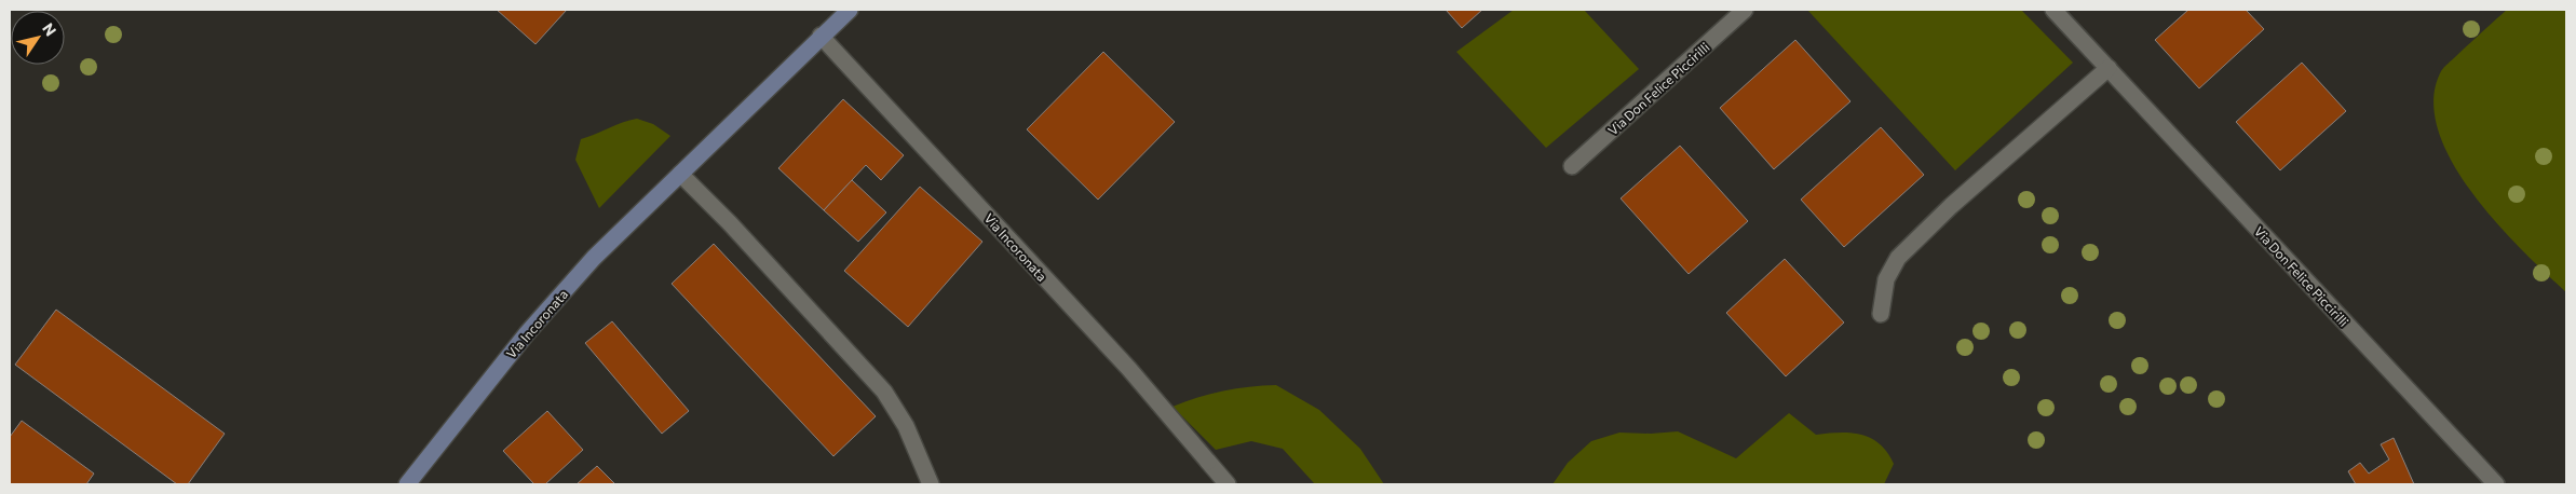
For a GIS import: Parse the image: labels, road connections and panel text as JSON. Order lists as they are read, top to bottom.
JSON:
{
  "streets": {
    "main road": ["Via Incoronata"],
    "street": ["Via Don Felice Piccirilli"]
  },
  "north": "top right"
}
